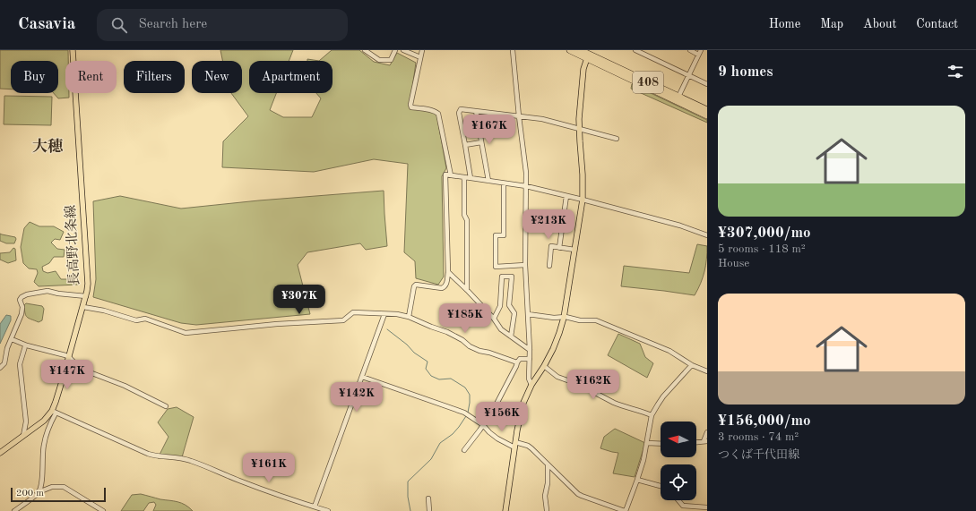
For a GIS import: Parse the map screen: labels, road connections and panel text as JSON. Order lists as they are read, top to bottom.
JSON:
{
  "streets": {
    "highway": ["408"],
    "main road": ["長高野北条線"]
  },
  "districts": ["大穂"],
  "scale_bar": "200 m",
  "north": "left",
  "page": {
    "header": "Casavia",
    "search": "Search here",
    "nav": [
      "Home",
      "Map",
      "About",
      "Contact"
    ],
    "heading": "9 homes",
    "chip": [
      "Buy",
      "Rent",
      "Filters",
      "New",
      "Apartment"
    ],
    "list": [
      {
        "name": "¥307,000/mo",
        "note": "5 rooms · 118 m² · House"
      },
      {
        "name": "¥156,000/mo",
        "note": "3 rooms · 74 m² · つくば千代田線"
      }
    ],
    "price": [
      "¥167K",
      "¥213K",
      "¥307K",
      "¥185K",
      "¥147K",
      "¥162K",
      "¥142K",
      "¥156K",
      "¥161K"
    ],
    "scale": "200 m"
  }
}
